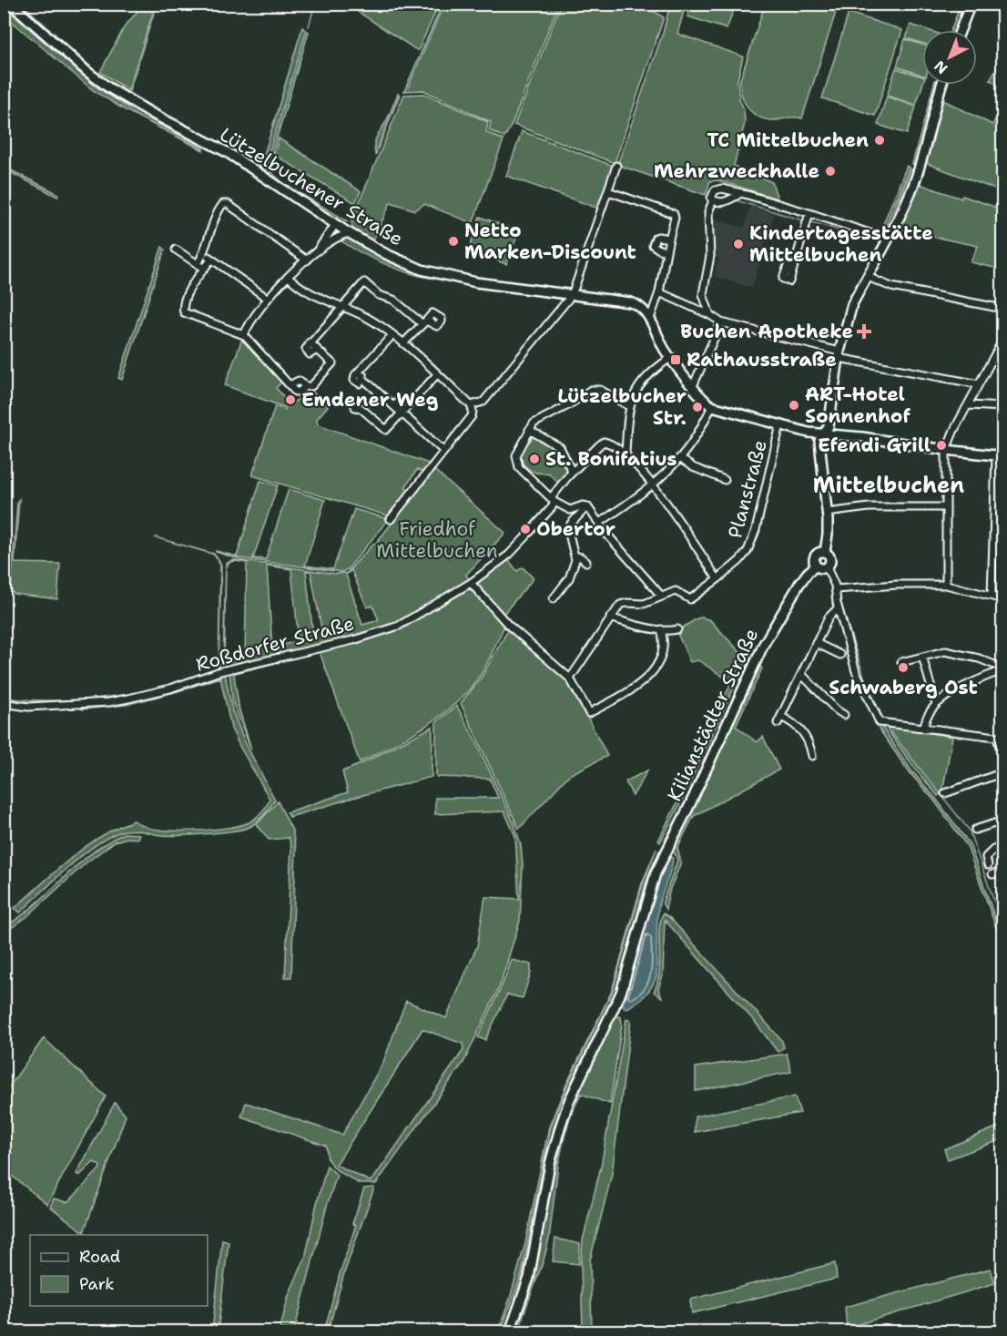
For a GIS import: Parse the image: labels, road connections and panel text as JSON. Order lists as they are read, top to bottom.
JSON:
{
  "streets": {
    "main road": ["Lützelbuchener Straße", "Kilianstädter Straße"],
    "street": ["Planstraße", "Roßdorfer Straße"]
  },
  "districts": ["Mittelbuchen"],
  "parks": ["Friedhof Mittelbuchen"],
  "places": {
    "other": [
      "TC Mittelbuchen",
      "Mehrzweckhalle",
      "Netto Marken-Discount",
      "Kindertagesstätte Mittelbuchen",
      "Emdener Weg",
      "ART-Hotel Sonnenhof",
      "Lützelbucher Str.",
      "Efendi Grill",
      "St. Bonifatius",
      "Obertor",
      "Schwaberg Ost"
    ],
    "health": ["Buchen Apotheke"],
    "transit": ["Rathausstraße"]
  },
  "legend": ["Road", "Park"],
  "north": "bottom left"
}
